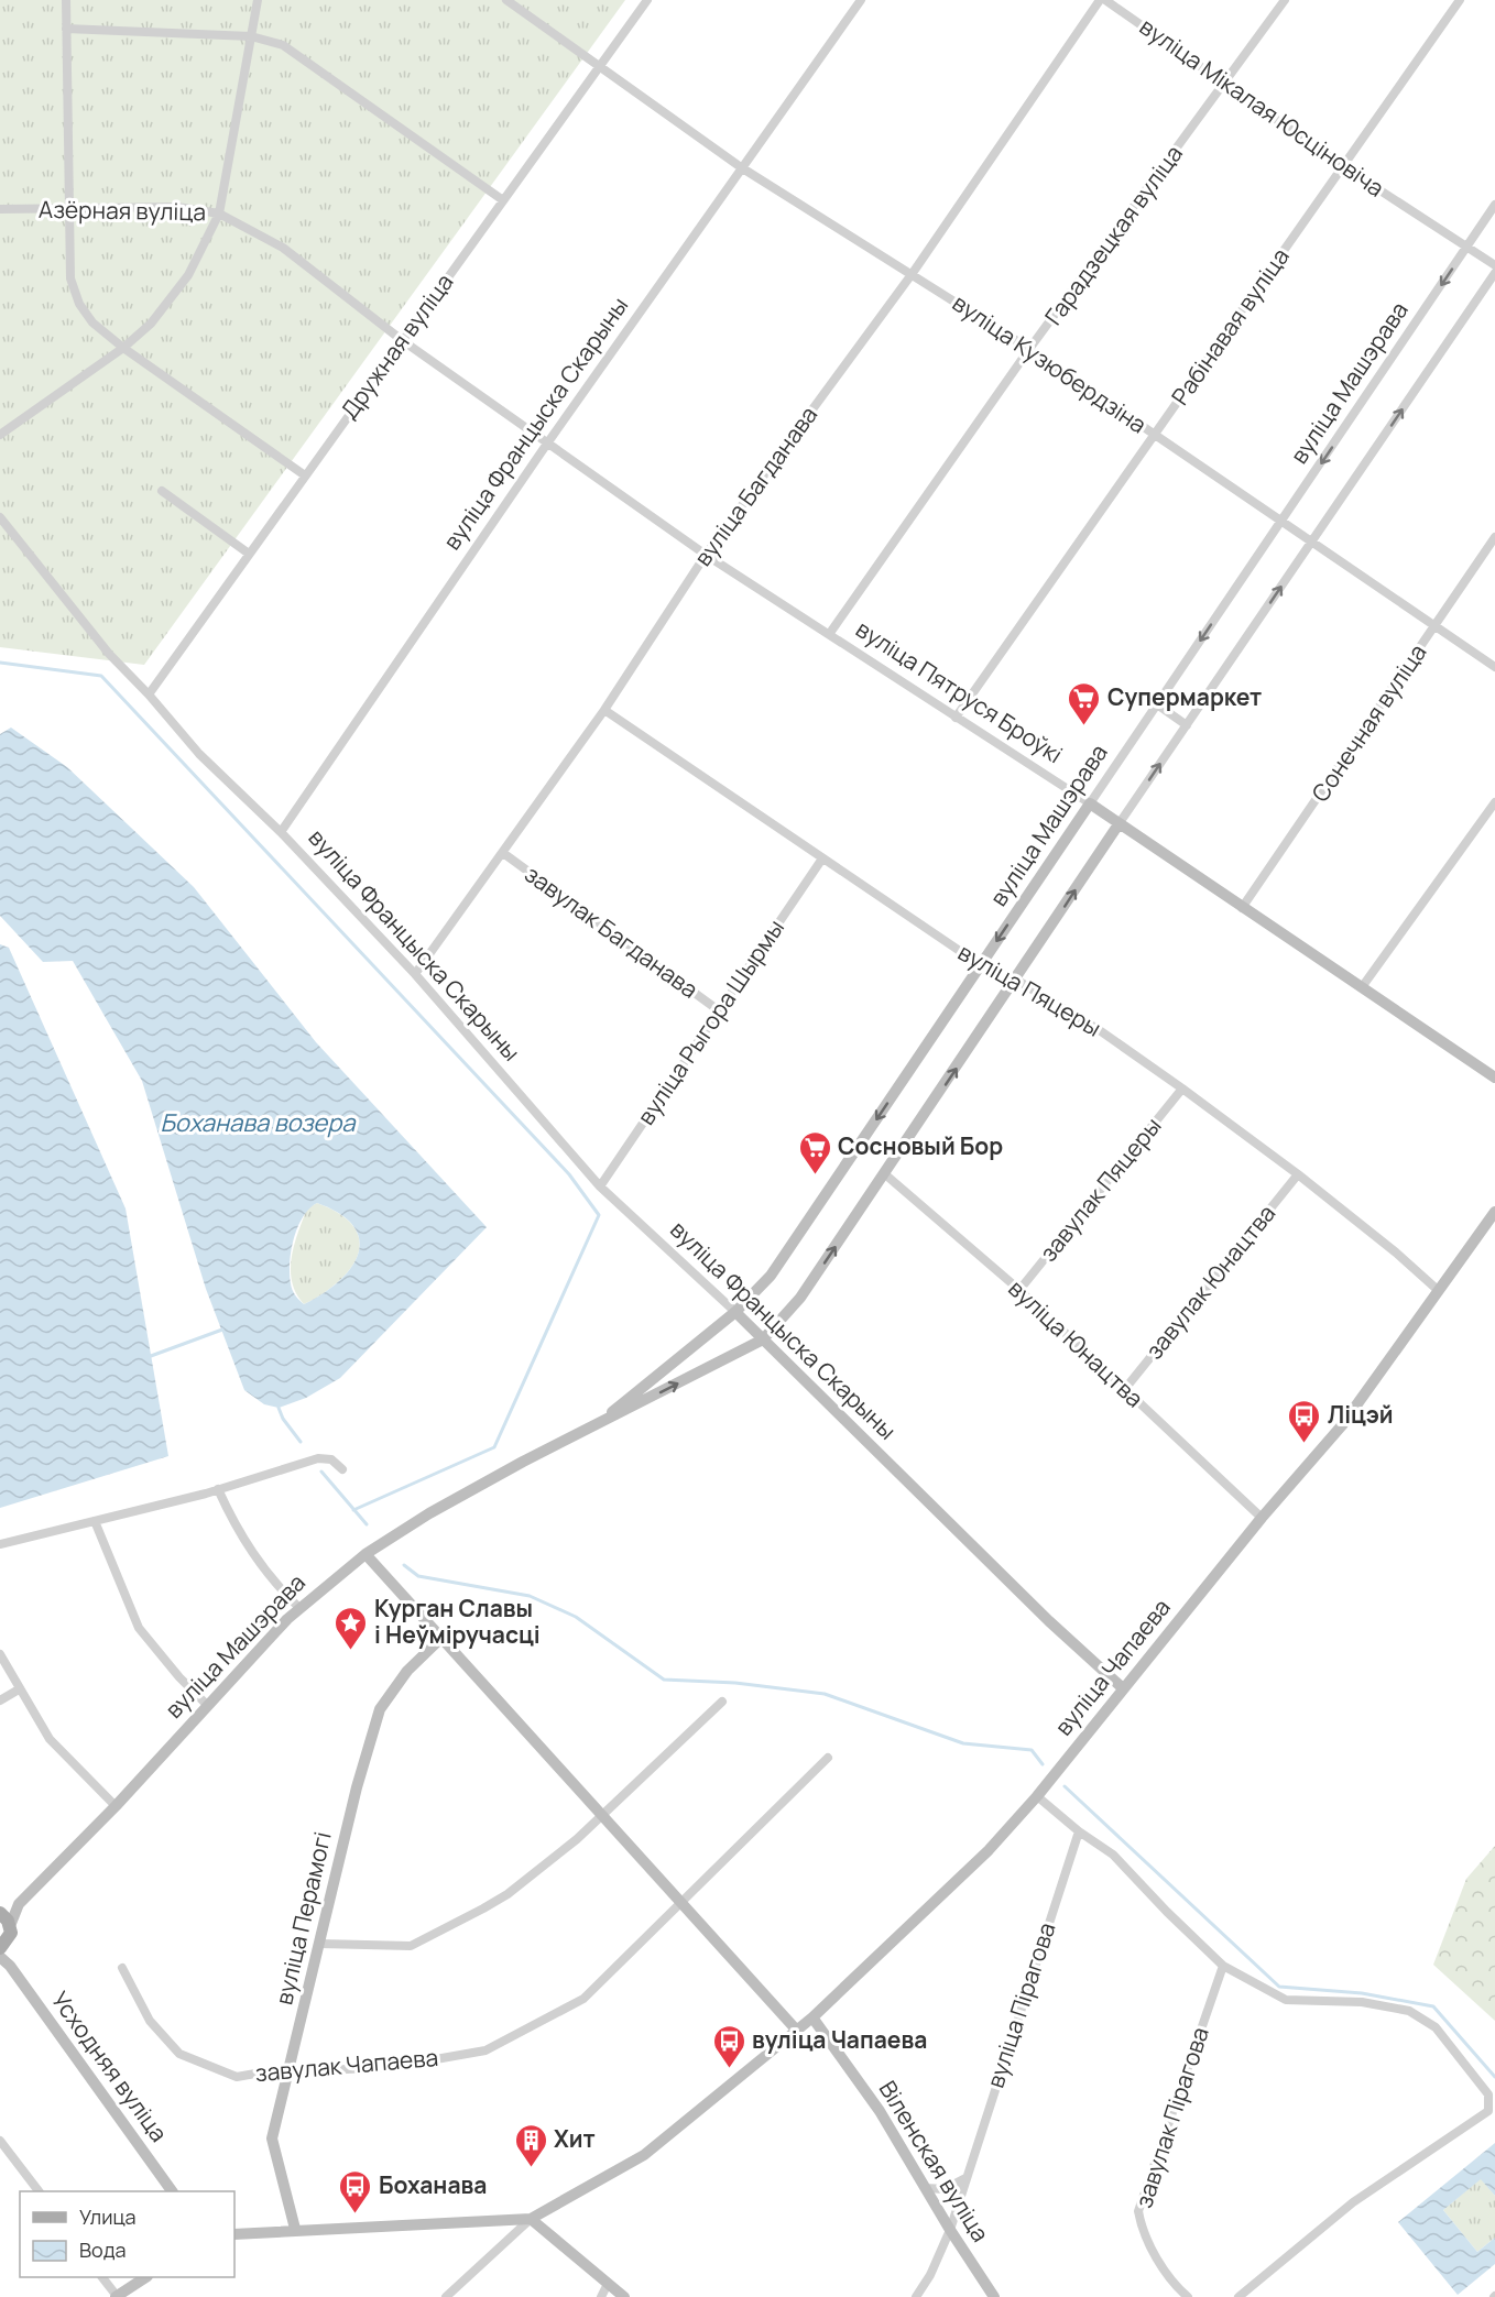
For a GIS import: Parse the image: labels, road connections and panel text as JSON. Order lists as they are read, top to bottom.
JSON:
{
  "streets": {
    "street": [
      "вуліца Мікалая Юсціновіча",
      "Азёрная вуліца",
      "Гарадзецкая вуліца",
      "Рабінавая вуліца",
      "Дружная вуліца",
      "вуліца Кузюбердзіна",
      "вуліца Машэрава",
      "вуліца Францыска Скарыны",
      "вуліца Багданава",
      "вуліца Пятруся Броўкі",
      "Сонечная вуліца",
      "завулак Багданава",
      "вуліца Пяцеры",
      "вуліца Рыгора Шырмы",
      "завулак Пяцеры",
      "завулак Юнацтва",
      "вуліца Юнацтва",
      "вуліца Чапаева",
      "вуліца Перамогі",
      "вуліца Пірагова",
      "завулак Чапаева",
      "Усходняя вуліца",
      "завулак Пірагова",
      "Віленская вуліца"
    ]
  },
  "crossings": [
    ["вуліца Мікалая Юсціновіча", "Гарадзецкая вуліца"],
    ["вуліца Мікалая Юсціновіча", "Рабінавая вуліца"],
    ["вуліца Мікалая Юсціновіча", "вуліца Машэрава"],
    ["Азёрная вуліца", "Дружная вуліца"],
    ["Азёрная вуліца", "вуліца Пятруся Броўкі"],
    ["Гарадзецкая вуліца", "вуліца Кузюбердзіна"],
    ["Гарадзецкая вуліца", "вуліца Пятруся Броўкі"],
    ["Рабінавая вуліца", "вуліца Кузюбердзіна"],
    ["Рабінавая вуліца", "вуліца Пятруся Броўкі"],
    ["Дружная вуліца", "вуліца Кузюбердзіна"],
    ["Дружная вуліца", "вуліца Пятруся Броўкі"],
    ["вуліца Кузюбердзіна", "вуліца Машэрава"],
    ["вуліца Кузюбердзіна", "вуліца Францыска Скарыны"],
    ["вуліца Кузюбердзіна", "вуліца Багданава"],
    ["вуліца Кузюбердзіна", "Сонечная вуліца"],
    ["вуліца Машэрава", "вуліца Францыска Скарыны"],
    ["вуліца Машэрава", "вуліца Пятруся Броўкі"],
    ["вуліца Машэрава", "вуліца Пяцеры"],
    ["вуліца Машэрава", "вуліца Юнацтва"],
    ["вуліца Францыска Скарыны", "вуліца Багданава"],
    ["вуліца Францыска Скарыны", "вуліца Пятруся Броўкі"],
    ["вуліца Францыска Скарыны", "вуліца Рыгора Шырмы"],
    ["вуліца Францыска Скарыны", "вуліца Чапаева"],
    ["вуліца Багданава", "вуліца Пятруся Броўкі"],
    ["вуліца Багданава", "завулак Багданава"],
    ["вуліца Багданава", "вуліца Пяцеры"],
    ["вуліца Пятруся Броўкі", "Сонечная вуліца"],
    ["завулак Багданава", "вуліца Рыгора Шырмы"],
    ["вуліца Пяцеры", "вуліца Рыгора Шырмы"],
    ["вуліца Пяцеры", "завулак Пяцеры"],
    ["вуліца Пяцеры", "завулак Юнацтва"],
    ["вуліца Пяцеры", "вуліца Чапаева"],
    ["завулак Пяцеры", "вуліца Юнацтва"],
    ["завулак Юнацтва", "вуліца Юнацтва"],
    ["вуліца Юнацтва", "вуліца Чапаева"],
    ["вуліца Чапаева", "вуліца Перамогі"],
    ["вуліца Чапаева", "Віленская вуліца"],
    ["вуліца Перамогі", "завулак Чапаева"],
    ["вуліца Пірагова", "Віленская вуліца"]
  ],
  "water": ["Боханава возера"],
  "places": {
    "supermarket": ["Супермаркет", "Сосновый Бор"],
    "bus stop": ["Ліцэй", "вуліца Чапаева", "Боханава"],
    "place": ["Курган Славы і Неўміручасці"],
    "building": ["Хит"]
  },
  "legend": ["Улица", "Вода"]
}
